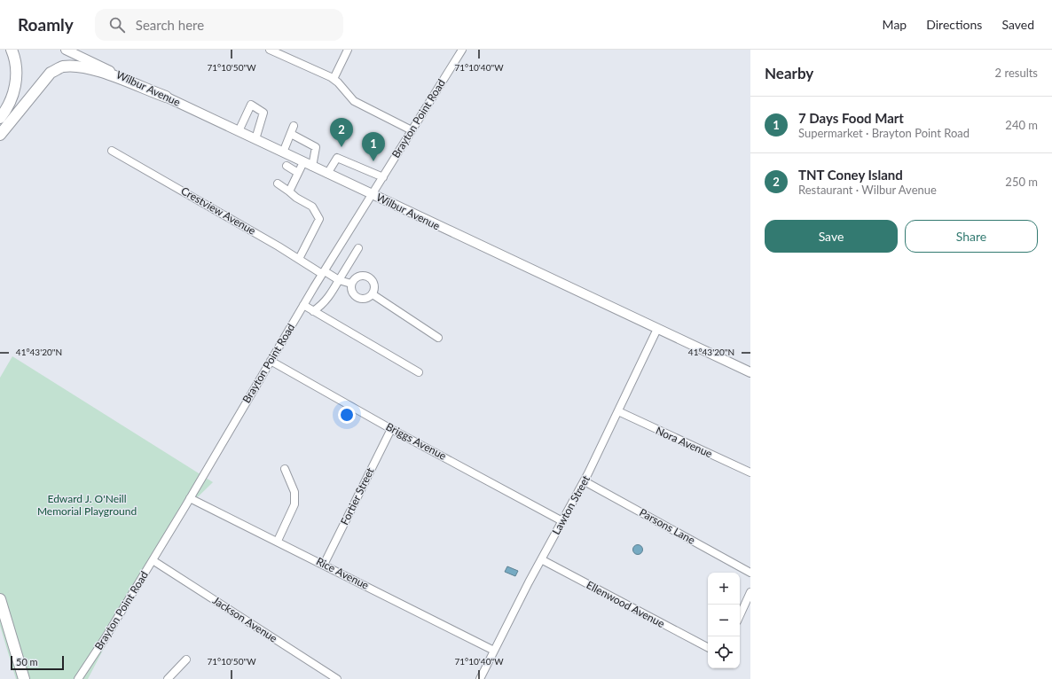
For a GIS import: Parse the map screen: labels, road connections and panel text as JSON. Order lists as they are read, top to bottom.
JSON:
{
  "streets": {
    "main road": ["Wilbur Avenue"],
    "street": [
      "Brayton Point Road",
      "Crestview Avenue",
      "Briggs Avenue",
      "Nora Avenue",
      "Fortier Street",
      "Lawton Street",
      "Parsons Lane",
      "Rice Avenue",
      "Ellenwood Avenue",
      "Jackson Avenue"
    ]
  },
  "crossings": [
    ["Wilbur Avenue", "Brayton Point Road"],
    ["Wilbur Avenue", "Lawton Street"],
    ["Brayton Point Road", "Crestview Avenue"],
    ["Brayton Point Road", "Briggs Avenue"],
    ["Brayton Point Road", "Rice Avenue"],
    ["Brayton Point Road", "Jackson Avenue"],
    ["Briggs Avenue", "Fortier Street"],
    ["Briggs Avenue", "Lawton Street"],
    ["Nora Avenue", "Lawton Street"],
    ["Fortier Street", "Rice Avenue"],
    ["Lawton Street", "Parsons Lane"],
    ["Lawton Street", "Rice Avenue"],
    ["Lawton Street", "Ellenwood Avenue"]
  ],
  "parks": ["Edward J. O'Neill Memorial Playground"],
  "scale_bar": "50 m",
  "page": {
    "header": "Roamly",
    "search": "Search here",
    "nav": ["Map", "Directions", "Saved"],
    "heading": ["Nearby", "2 results"],
    "list": [
      {
        "mark": "1",
        "name": "7 Days Food Mart",
        "note": "Supermarket · Brayton Point Road",
        "value": "240 m"
      },
      {
        "mark": "2",
        "name": "TNT Coney Island",
        "note": "Restaurant · Wilbur Avenue",
        "value": "250 m"
      }
    ],
    "pins": ["2", "1"],
    "buttons": ["Save", "Share"],
    "map_buttons": ["+", "−"],
    "scale": "50 m"
  },
  "coordinates": ["71°10'50\"W", "71°10'40\"W", "41°43'20\"N"]
}
